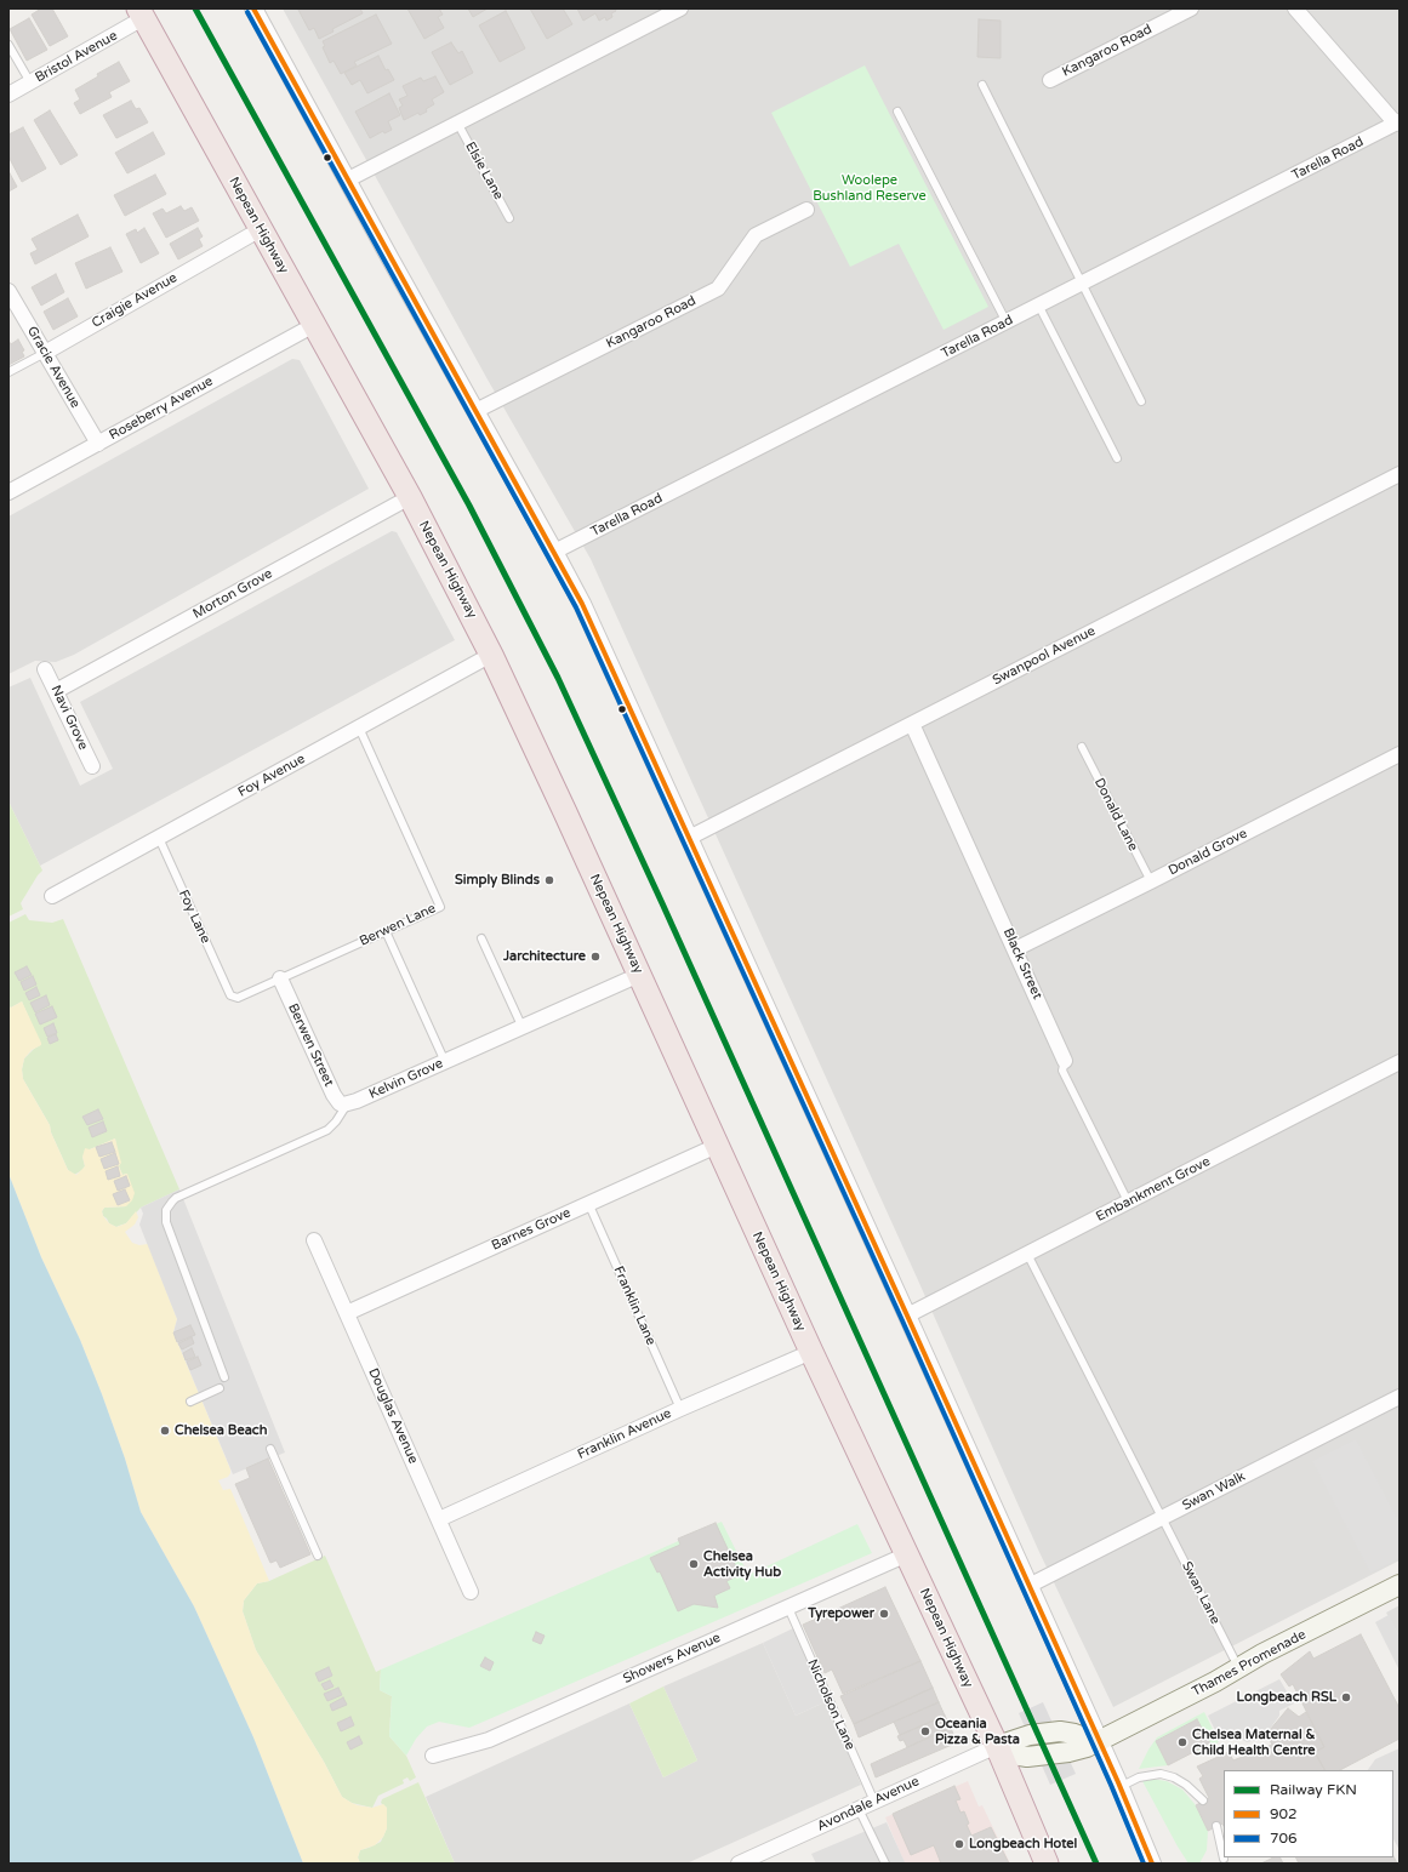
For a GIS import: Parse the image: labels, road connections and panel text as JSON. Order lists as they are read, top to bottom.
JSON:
{
  "streets": {
    "highway": ["Nepean Highway"],
    "main road": ["Thames Promenade"],
    "street": [
      "Kangaroo Road",
      "Bristol Avenue",
      "Tarella Road",
      "Craigie Avenue",
      "Gracie Avenue",
      "Roseberry Avenue",
      "Morton Grove",
      "Swanpool Avenue",
      "Navi Grove",
      "Foy Avenue",
      "Donald Grove",
      "Black Street",
      "Berwen Street",
      "Kelvin Grove",
      "Embankment Grove",
      "Barnes Grove",
      "Douglas Avenue",
      "Franklin Avenue",
      "Swan Walk",
      "Showers Avenue",
      "Avondale Avenue"
    ],
    "lane": [
      "Elsie Lane",
      "Donald Lane",
      "Foy Lane",
      "Berwen Lane",
      "Franklin Lane",
      "Swan Lane",
      "Nicholson Lane"
    ]
  },
  "crossings": [
    ["Bristol Avenue", "Nepean Highway"],
    ["Nepean Highway", "Craigie Avenue"],
    ["Nepean Highway", "Roseberry Avenue"],
    ["Nepean Highway", "Morton Grove"],
    ["Nepean Highway", "Foy Avenue"],
    ["Nepean Highway", "Kelvin Grove"],
    ["Nepean Highway", "Barnes Grove"],
    ["Nepean Highway", "Franklin Avenue"],
    ["Nepean Highway", "Showers Avenue"],
    ["Nepean Highway", "Thames Promenade"],
    ["Nepean Highway", "Avondale Avenue"],
    ["Craigie Avenue", "Gracie Avenue"],
    ["Gracie Avenue", "Roseberry Avenue"],
    ["Morton Grove", "Navi Grove"],
    ["Swanpool Avenue", "Black Street"],
    ["Foy Avenue", "Foy Lane"],
    ["Foy Avenue", "Berwen Lane"],
    ["Donald Lane", "Donald Grove"],
    ["Donald Grove", "Black Street"],
    ["Foy Lane", "Berwen Lane"],
    ["Berwen Lane", "Berwen Street"],
    ["Black Street", "Embankment Grove"],
    ["Berwen Street", "Kelvin Grove"],
    ["Embankment Grove", "Swan Lane"],
    ["Barnes Grove", "Franklin Lane"],
    ["Barnes Grove", "Douglas Avenue"],
    ["Franklin Lane", "Franklin Avenue"],
    ["Douglas Avenue", "Franklin Avenue"],
    ["Swan Walk", "Swan Lane"],
    ["Swan Lane", "Thames Promenade"],
    ["Showers Avenue", "Nicholson Lane"],
    ["Thames Promenade", "Avondale Avenue"],
    ["Nicholson Lane", "Avondale Avenue"]
  ],
  "parks": ["Woolepe Bushland Reserve"],
  "places": [
    "Simply Blinds",
    "Jarchitecture",
    "Chelsea Beach",
    "Chelsea Activity Hub",
    "Tyrepower",
    "Longbeach RSL",
    "Oceania Pizza & Pasta",
    "Chelsea Maternal & Child Health Centre",
    "Longbeach Hotel"
  ],
  "lines": ["rail line FKN", "transit line 902", "transit line 706"],
  "legend": ["Railway FKN", "902", "706"]
}
